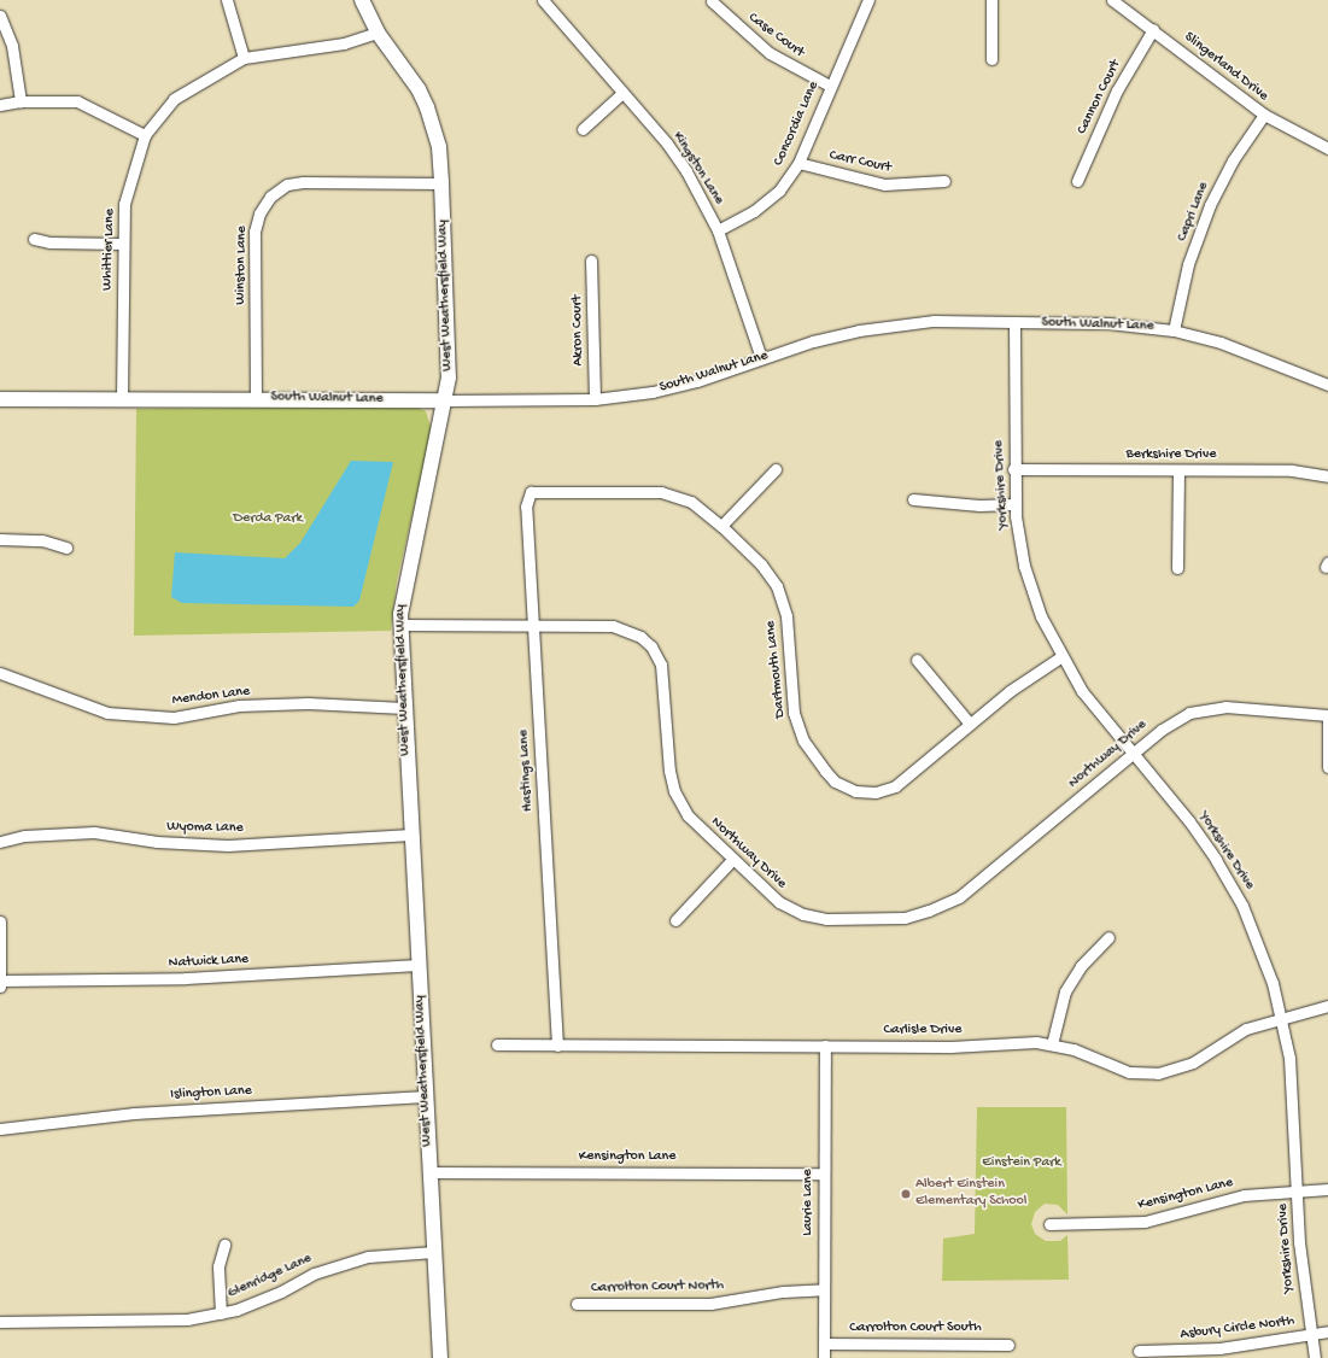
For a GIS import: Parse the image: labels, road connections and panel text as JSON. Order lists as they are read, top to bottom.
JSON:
{
  "streets": {
    "street": [
      "Case Court",
      "Slingerland Drive",
      "Cannon Court",
      "Concordia Lane",
      "Carr Court",
      "Kingston Lane",
      "Capri Lane",
      "Whittier Lane",
      "Winston Lane",
      "West Weathersfield Way",
      "South Walnut Lane",
      "Akron Court",
      "Berkshire Drive",
      "Yorkshire Drive",
      "Dartmouth Lane",
      "Mendon Lane",
      "Northway Drive",
      "Hastings Lane",
      "Wyoma Lane",
      "Natwick Lane",
      "Carlisle Drive",
      "Islington Lane",
      "Kensington Lane",
      "Laurie Lane",
      "Glenridge Lane",
      "Carrolton Court North",
      "Carrolton Court South",
      "Asbury Circle North"
    ]
  },
  "crossings": [
    ["Case Court", "Concordia Lane"],
    ["Slingerland Drive", "Cannon Court"],
    ["Slingerland Drive", "Capri Lane"],
    ["Concordia Lane", "Carr Court"],
    ["Concordia Lane", "Kingston Lane"],
    ["Kingston Lane", "South Walnut Lane"],
    ["Capri Lane", "South Walnut Lane"],
    ["Whittier Lane", "West Weathersfield Way"],
    ["Whittier Lane", "South Walnut Lane"],
    ["Winston Lane", "West Weathersfield Way"],
    ["Winston Lane", "South Walnut Lane"],
    ["West Weathersfield Way", "South Walnut Lane"],
    ["West Weathersfield Way", "Mendon Lane"],
    ["West Weathersfield Way", "Northway Drive"],
    ["West Weathersfield Way", "Wyoma Lane"],
    ["West Weathersfield Way", "Natwick Lane"],
    ["West Weathersfield Way", "Islington Lane"],
    ["West Weathersfield Way", "Kensington Lane"],
    ["West Weathersfield Way", "Glenridge Lane"],
    ["South Walnut Lane", "Akron Court"],
    ["South Walnut Lane", "Yorkshire Drive"],
    ["Berkshire Drive", "Yorkshire Drive"],
    ["Yorkshire Drive", "Dartmouth Lane"],
    ["Yorkshire Drive", "Northway Drive"],
    ["Yorkshire Drive", "Carlisle Drive"],
    ["Yorkshire Drive", "Kensington Lane"],
    ["Yorkshire Drive", "Asbury Circle North"],
    ["Dartmouth Lane", "Hastings Lane"],
    ["Northway Drive", "Hastings Lane"],
    ["Hastings Lane", "Carlisle Drive"],
    ["Carlisle Drive", "Laurie Lane"],
    ["Kensington Lane", "Laurie Lane"],
    ["Laurie Lane", "Carrolton Court North"],
    ["Laurie Lane", "Carrolton Court South"]
  ],
  "parks": ["Derda Park", "Einstein Park"],
  "places": ["Albert Einstein Elementary School"]
}
